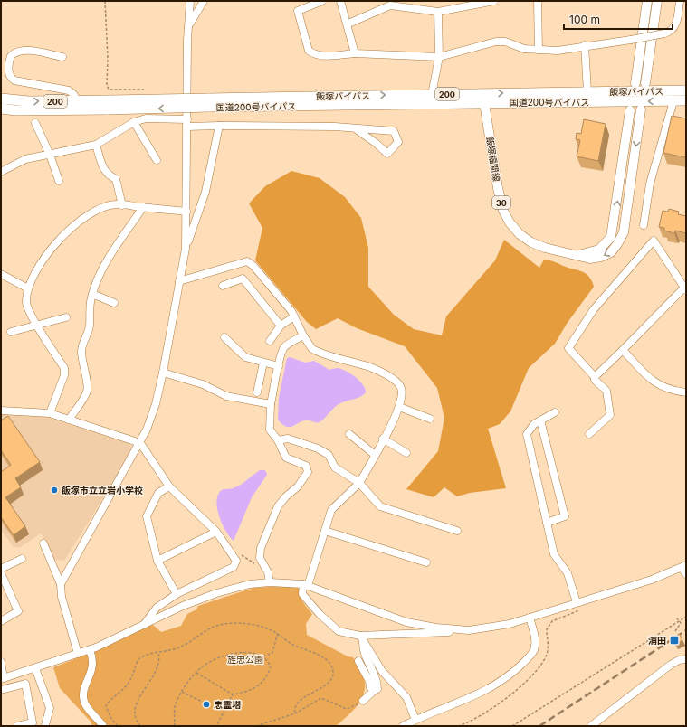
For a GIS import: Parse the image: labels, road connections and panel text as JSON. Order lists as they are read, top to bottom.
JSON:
{
  "streets": {
    "highway": ["飯塚バイパス", "200", "国道200号バイパス"],
    "main road": ["飯塚福間線", "30"]
  },
  "crossings": [
    ["飯塚バイパス", "国道200号バイパス"],
    ["200", "国道200号バイパス"],
    ["国道200号バイパス", "飯塚福間線"]
  ],
  "one_way": ["飯塚バイパス"],
  "parks": ["旌忠公園"],
  "places": {
    "other": ["飯塚市立立岩小学校", "忠霊塔"],
    "transit": ["浦田"]
  },
  "scale_bar": "100 m"
}
